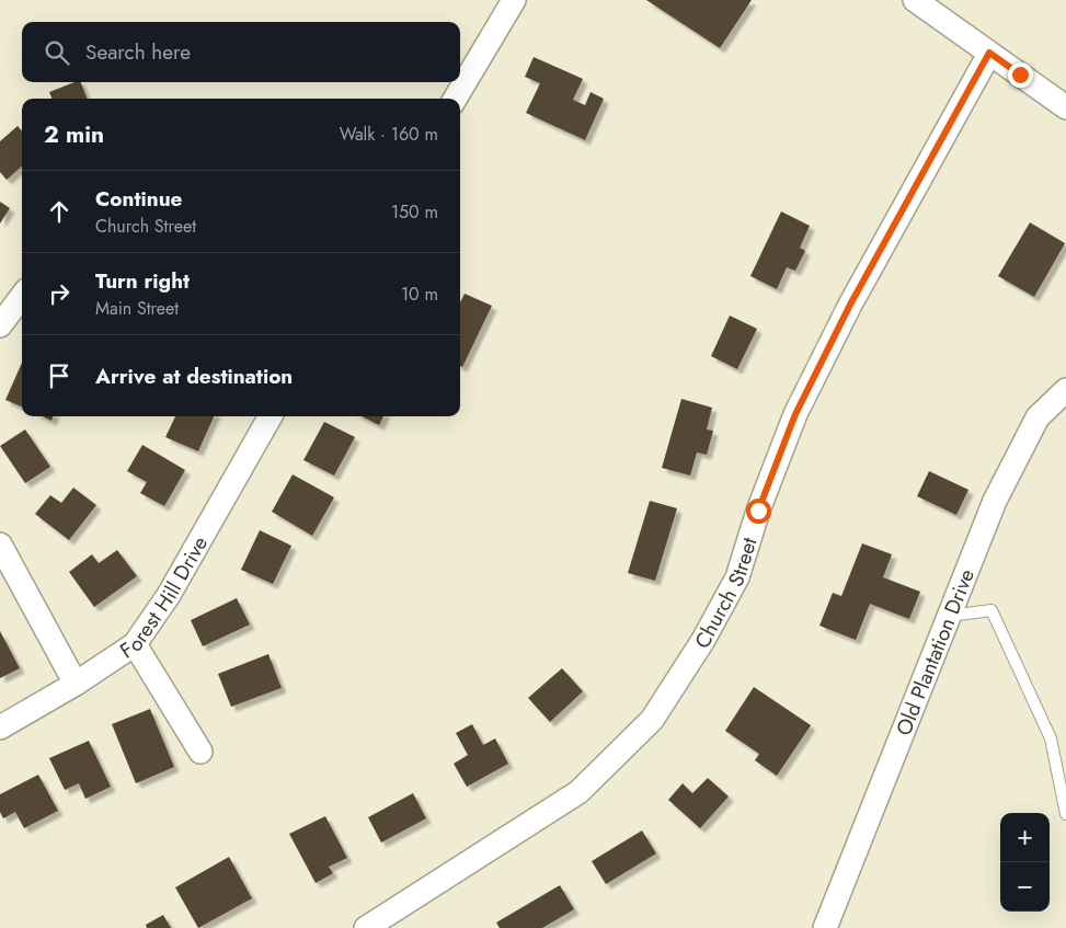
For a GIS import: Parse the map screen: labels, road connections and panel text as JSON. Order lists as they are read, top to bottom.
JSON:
{
  "streets": {
    "street": ["Church Street", "Forest Hill Drive", "Old Plantation Drive"]
  },
  "page": {
    "search": "Search here",
    "heading": ["2 min", "Walk · 160 m"],
    "list": [
      ["Continue", "Church Street", "150 m"],
      ["Turn right", "Main Street", "10 m"],
      "Arrive at destination"
    ],
    "map_buttons": ["+", "−"]
  }
}
